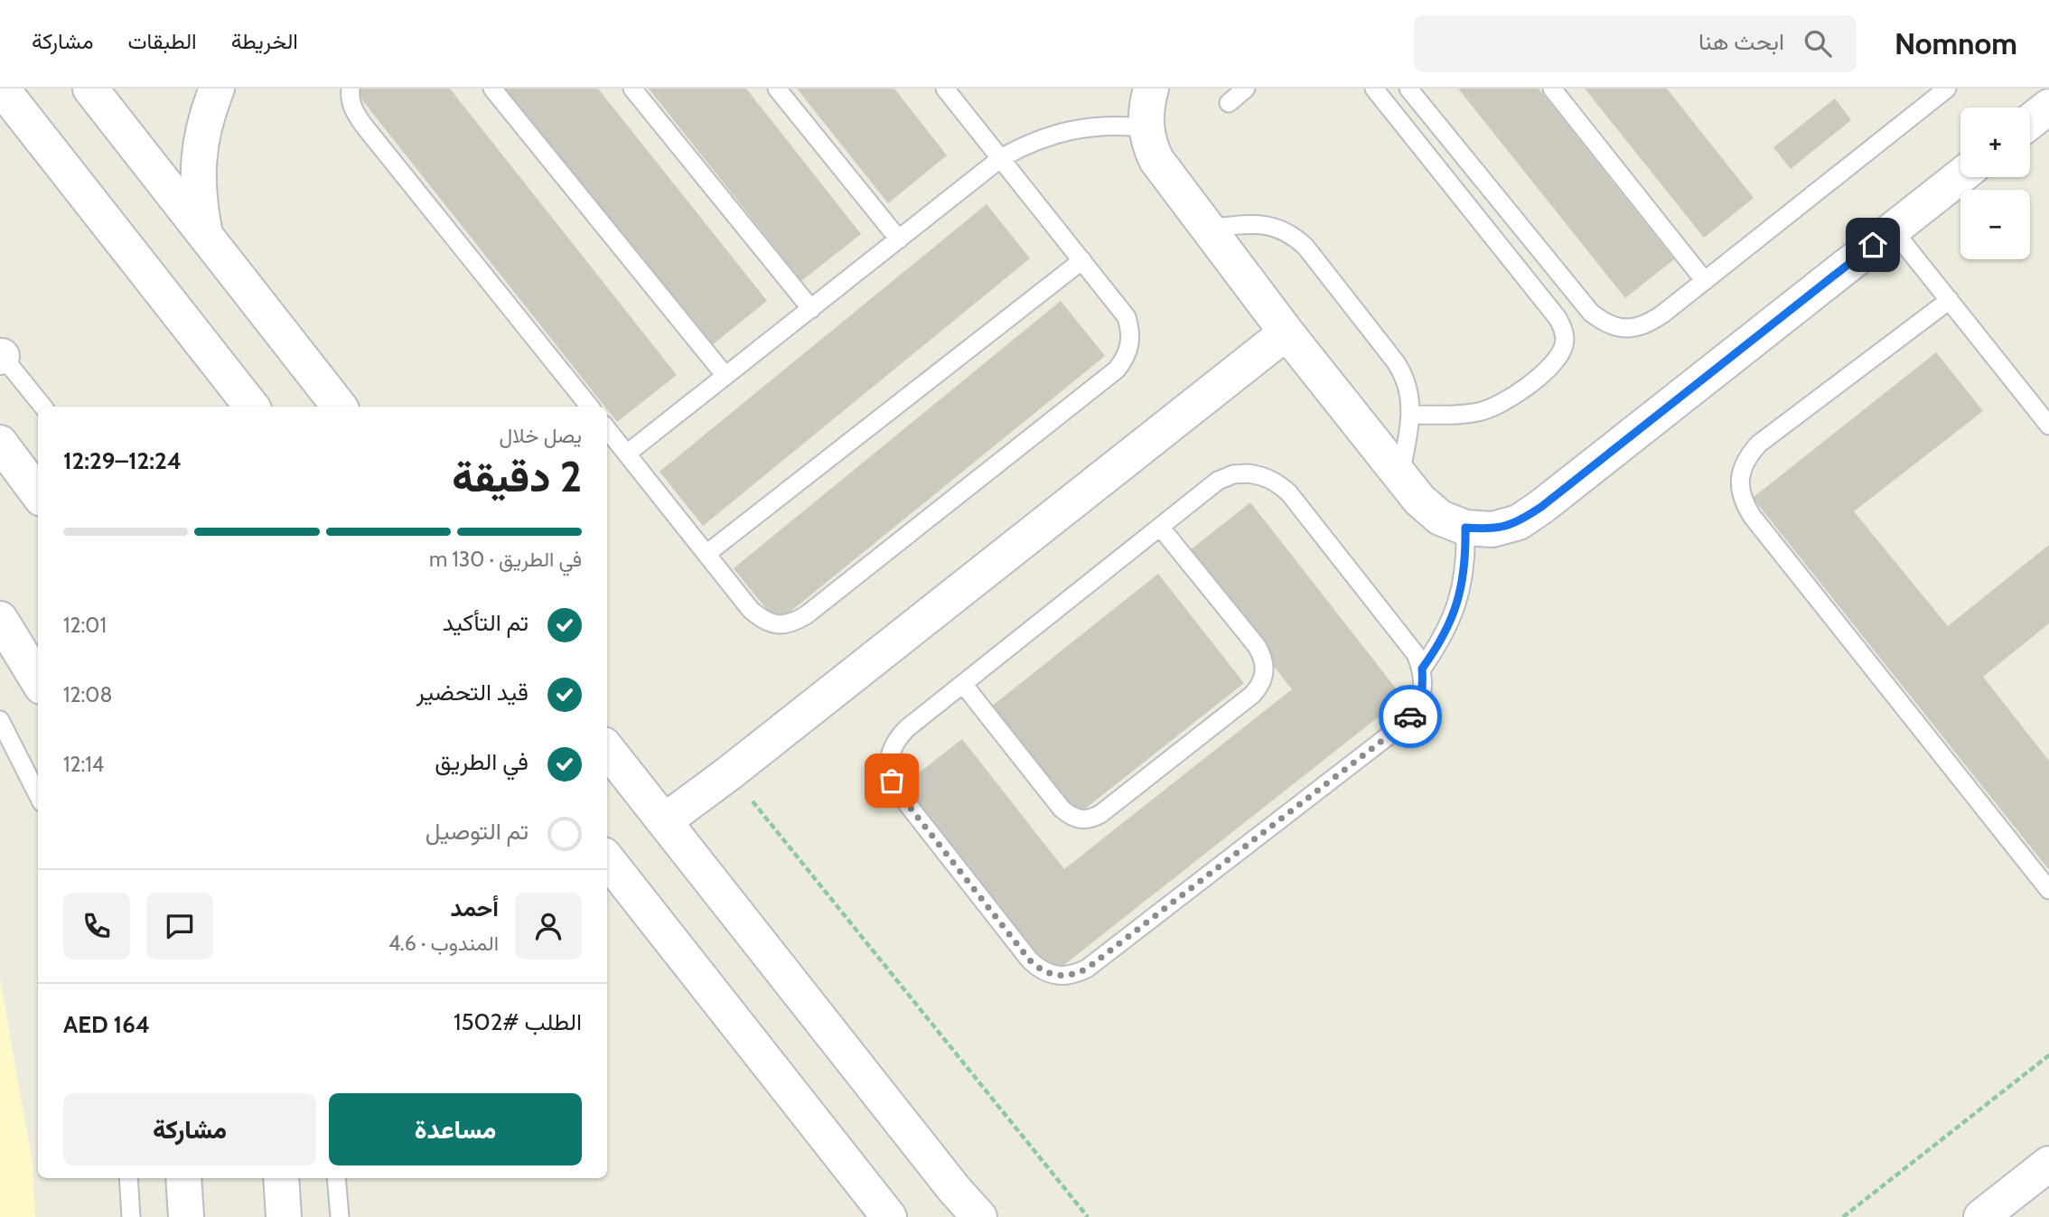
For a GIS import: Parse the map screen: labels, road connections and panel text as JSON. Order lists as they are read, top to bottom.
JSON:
{
  "page": {
    "header": "Nomnom",
    "search": "ابحث هنا",
    "nav": ["الخريطة", "الطبقات", "مشاركة"],
    "map_buttons": ["+", "−"],
    "heading": ["2 دقيقة", "يصل خلال", "12:24–12:29"],
    "panel": [
      "أحمد",
      "المندوب · 4.6",
      "الطلب #1502",
      "AED 164"
    ],
    "bar": "في الطريق · 130 m",
    "list": [
      ["تم التأكيد", "12:01"],
      ["قيد التحضير", "12:08"],
      ["في الطريق", "12:14"],
      "تم التوصيل"
    ],
    "buttons": ["مساعدة", "مشاركة"]
  }
}
